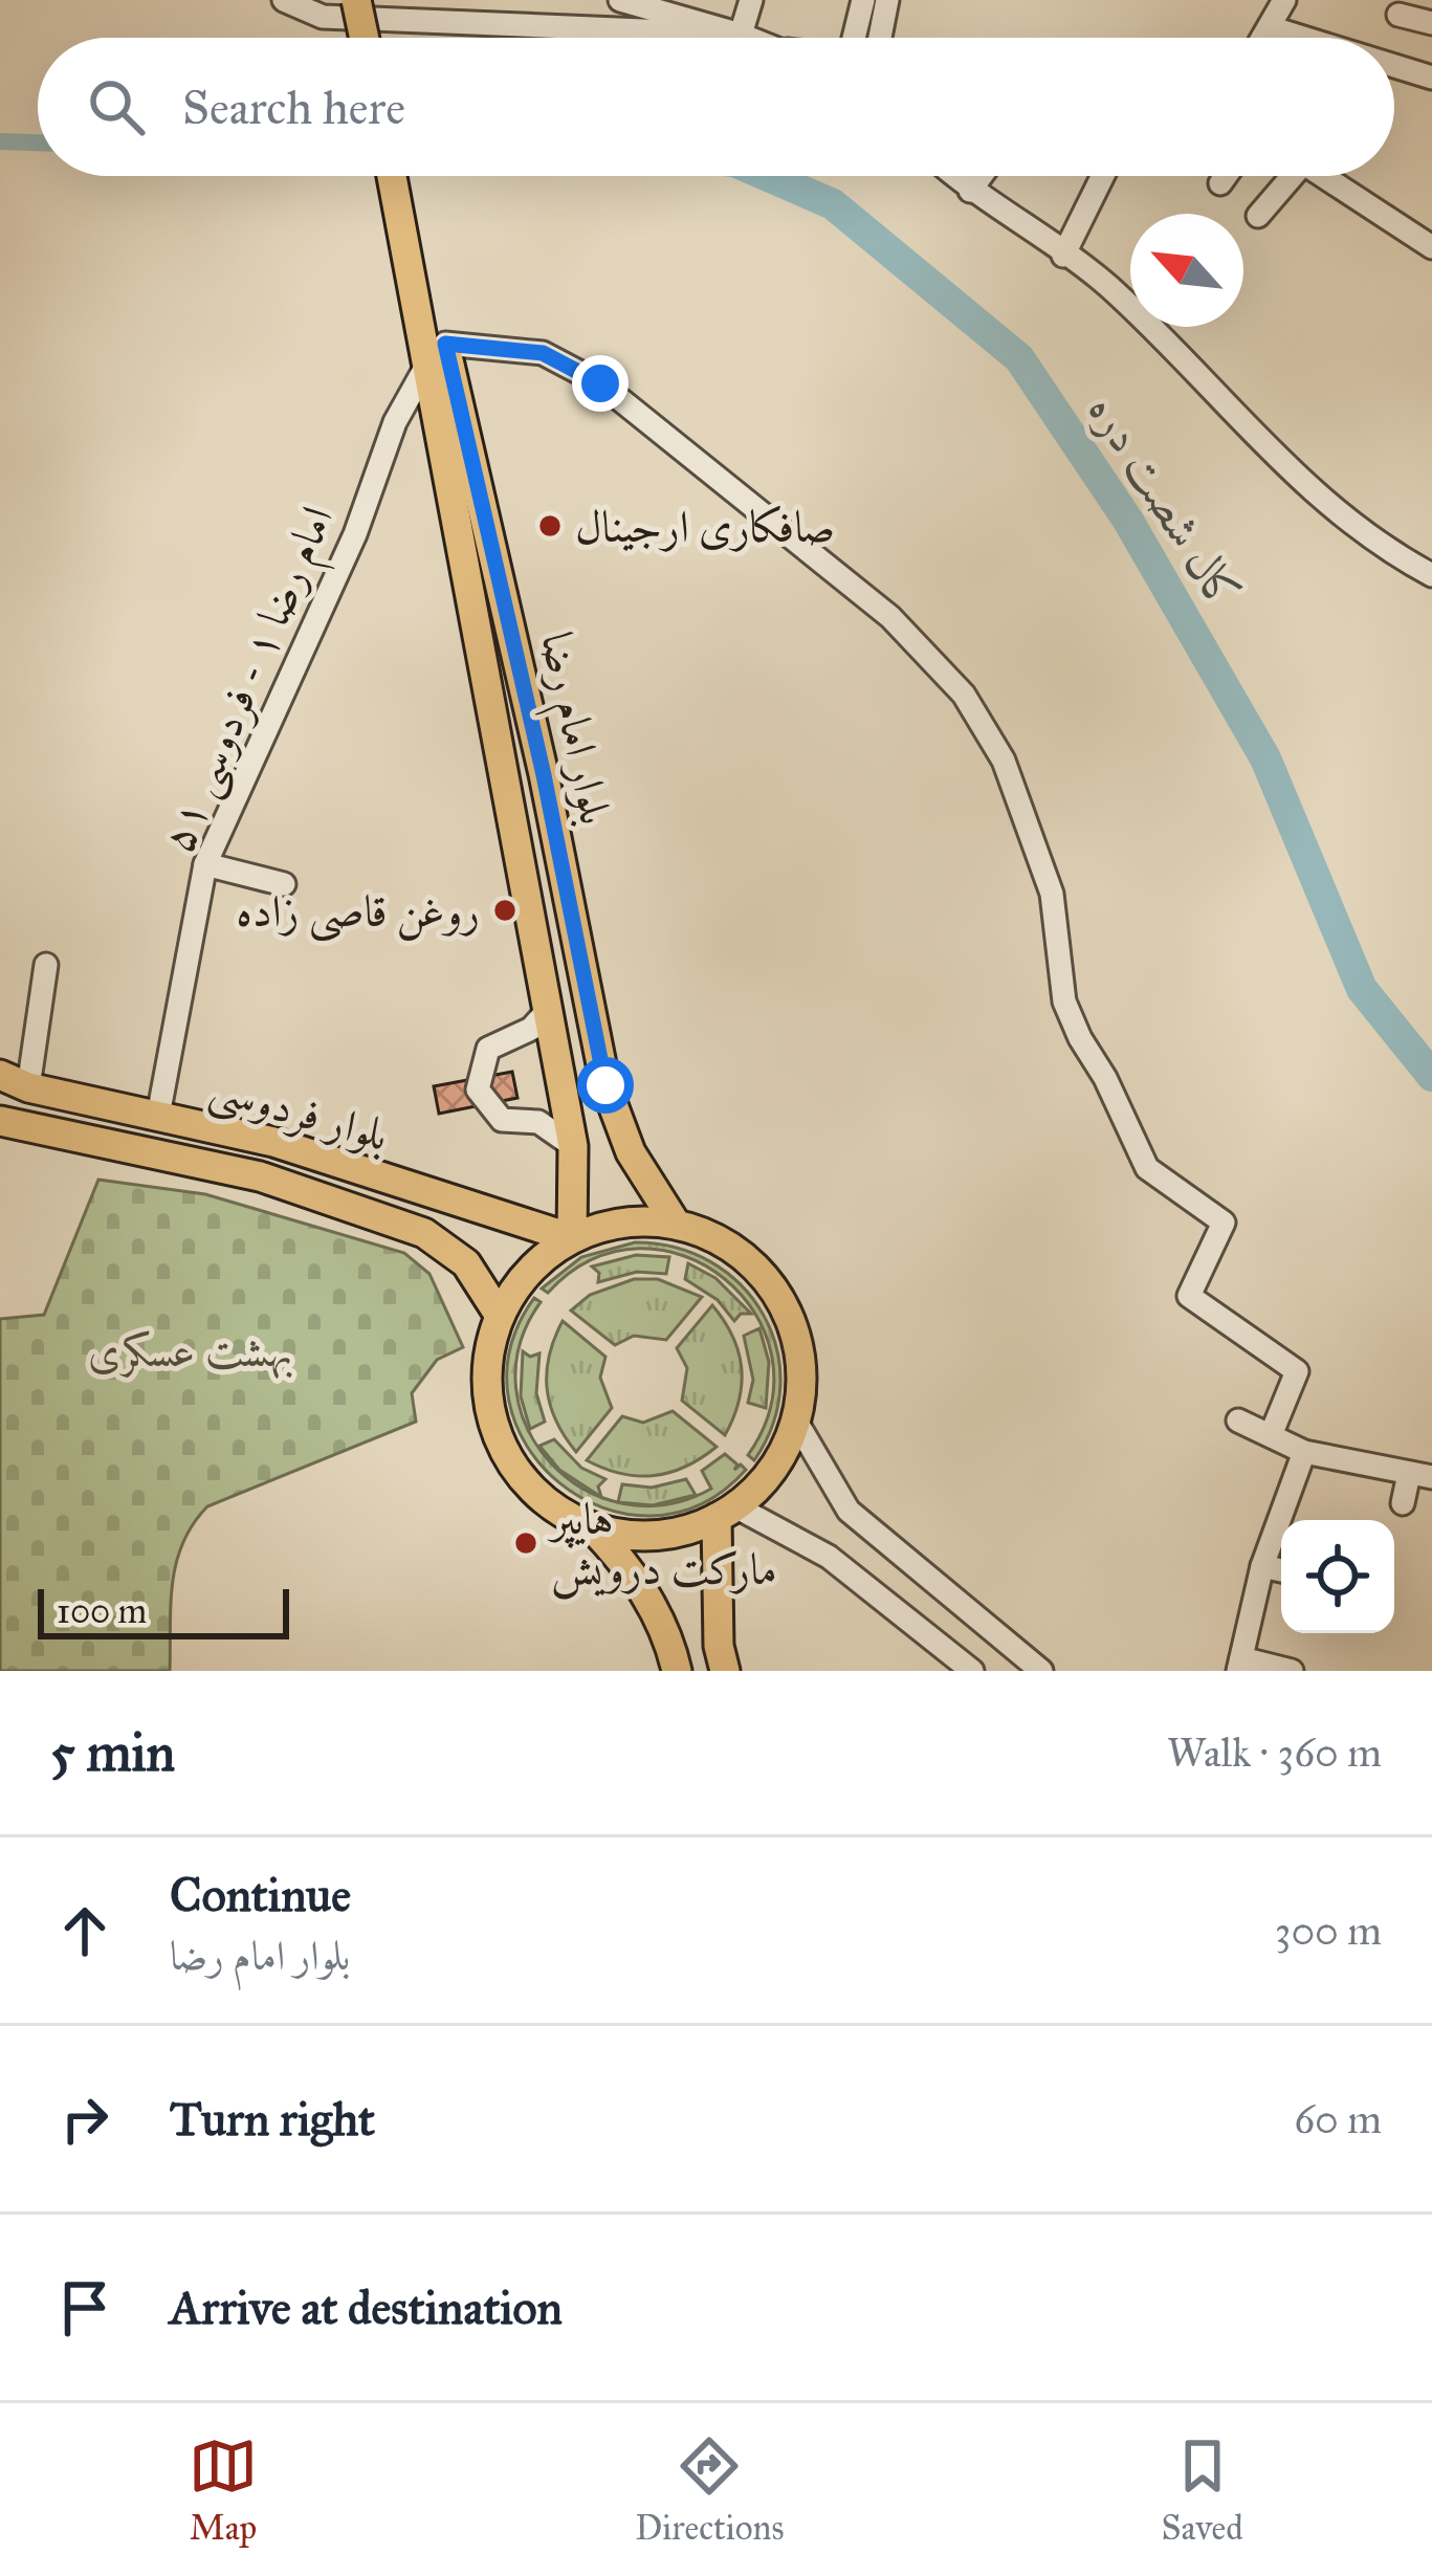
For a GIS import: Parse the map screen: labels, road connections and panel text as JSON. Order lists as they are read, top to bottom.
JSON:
{
  "streets": {
    "main road": ["بلوار امام رضا", "بلوار فردوسی"],
    "street": ["امام رضا ۱ - فردوسی ۵۱"]
  },
  "crossings": [
    ["امام رضا ۱ - فردوسی ۵۱", "بلوار امام رضا"],
    ["امام رضا ۱ - فردوسی ۵۱", "بلوار فردوسی"],
    ["بلوار امام رضا", "بلوار فردوسی"]
  ],
  "water": ["کال شصت دره"],
  "parks": ["بهشت عسکری"],
  "places": ["صافکاری ارجینال", "روغن قاصی زاده", "هایپر مارکت درویش"],
  "scale_bar": "100 m",
  "north": "top left",
  "page": {
    "search": "Search here",
    "scale": "100 m",
    "heading": ["5 min", "Walk · 360 m"],
    "list": [
      ["Continue", "بلوار امام رضا", "300 m"],
      ["Turn right", "60 m"],
      "Arrive at destination"
    ],
    "nav": ["Map", "Directions", "Saved"]
  }
}
